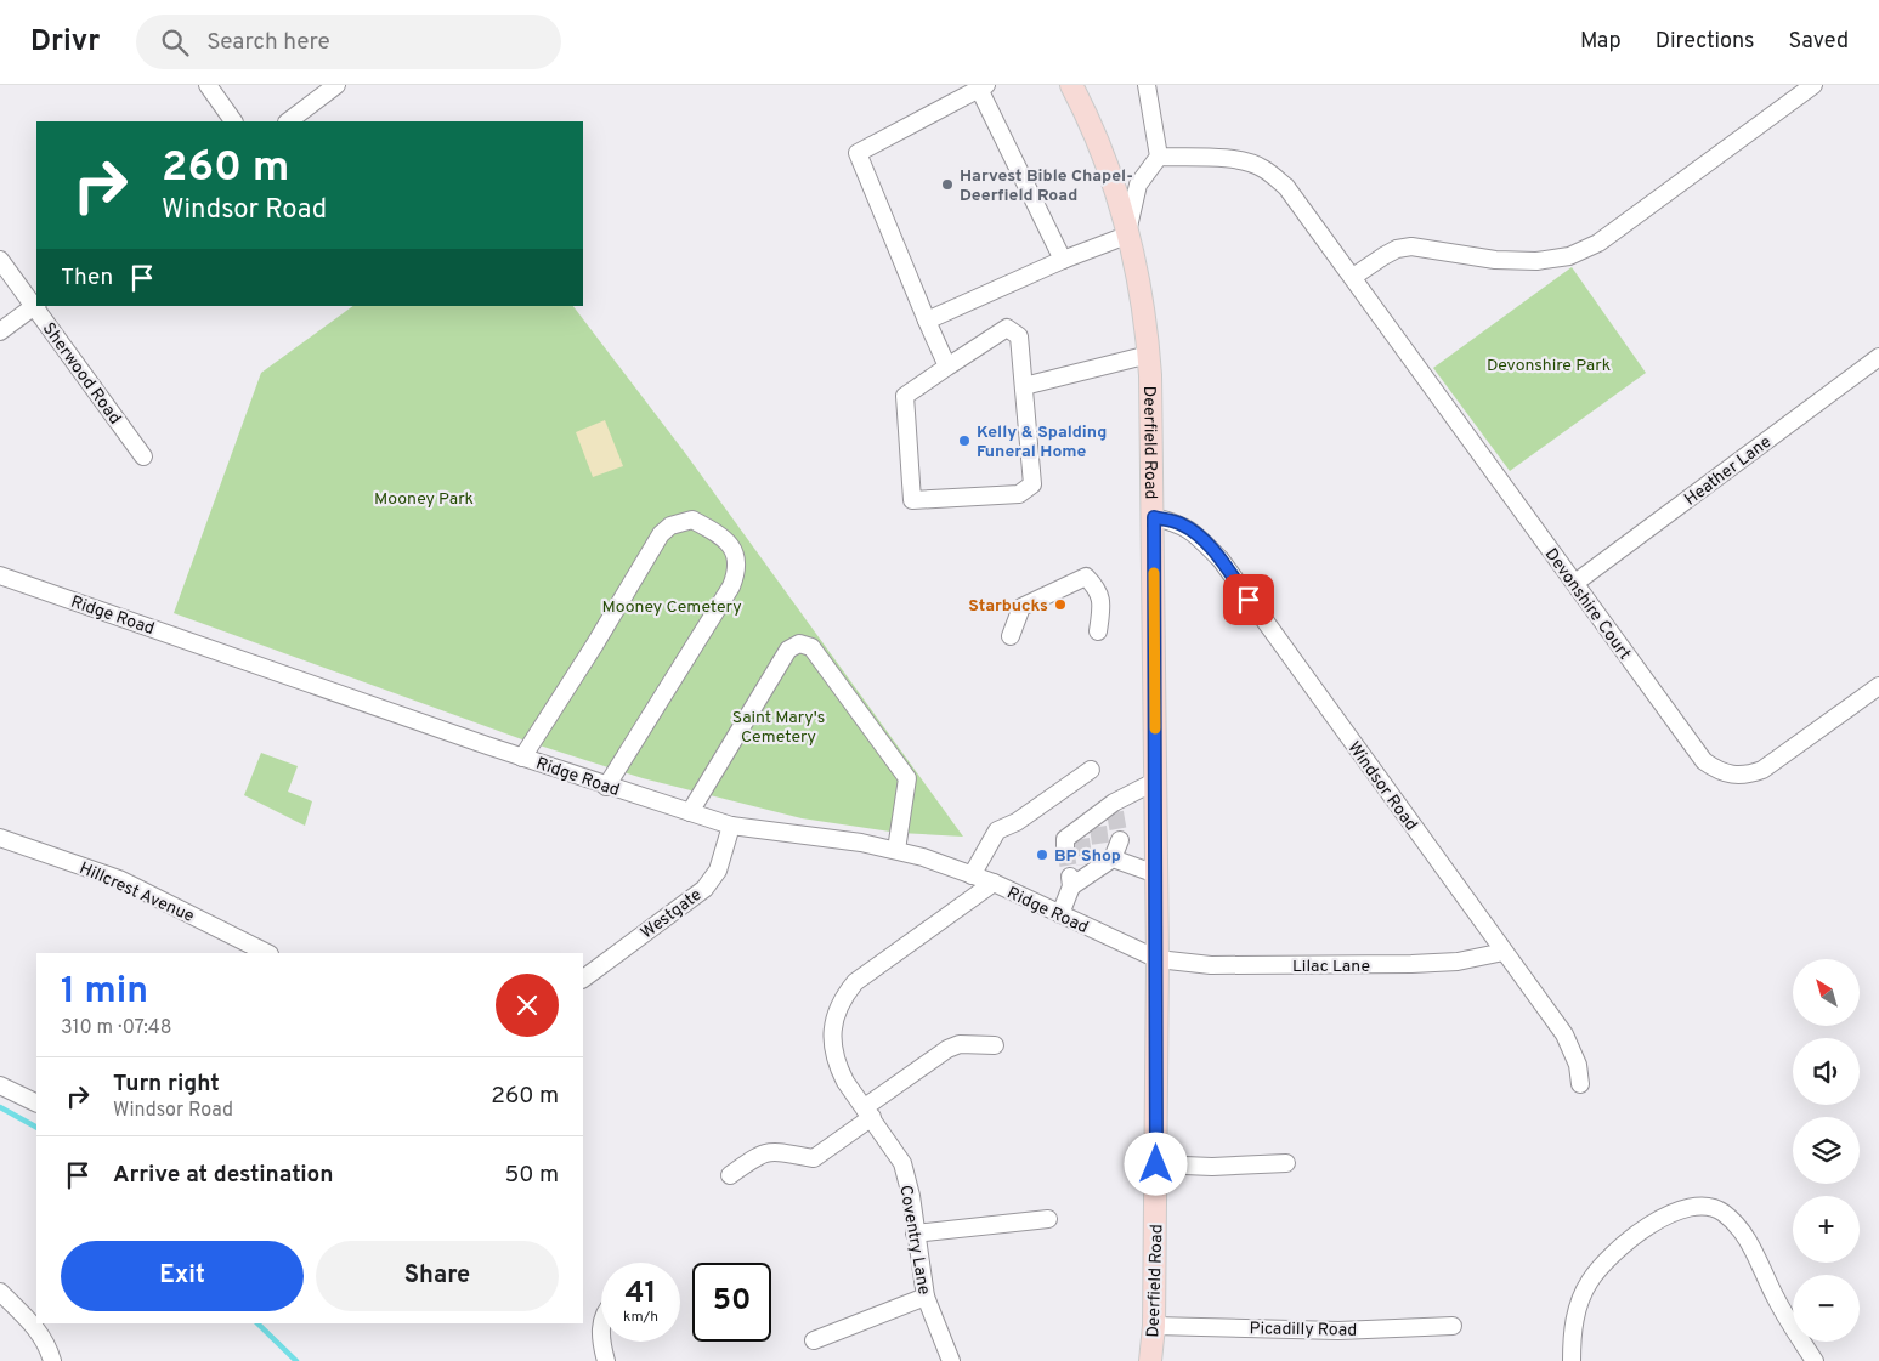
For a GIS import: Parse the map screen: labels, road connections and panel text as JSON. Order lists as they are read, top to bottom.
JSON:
{
  "streets": {
    "main road": ["Deerfield Road"],
    "street": [
      "Sherwood Road",
      "Heather Lane",
      "Devonshire Court",
      "Ridge Road",
      "Windsor Road",
      "Hillcrest Avenue",
      "Westgate",
      "Lilac Lane",
      "Coventry Lane",
      "Picadilly Road"
    ]
  },
  "crossings": [
    ["Deerfield Road", "Ridge Road"],
    ["Deerfield Road", "Windsor Road"],
    ["Deerfield Road", "Lilac Lane"],
    ["Deerfield Road", "Picadilly Road"],
    ["Heather Lane", "Devonshire Court"],
    ["Ridge Road", "Westgate"],
    ["Ridge Road", "Lilac Lane"],
    ["Ridge Road", "Coventry Lane"],
    ["Windsor Road", "Lilac Lane"]
  ],
  "parks": [
    "Devonshire Park",
    "Mooney Park",
    "Mooney Cemetery",
    "Saint Mary's Cemetery"
  ],
  "places": [
    "Harvest Bible Chapel- Deerfield Road",
    "Kelly & Spalding Funeral Home",
    "Starbucks",
    "BP Shop"
  ],
  "north": "top left",
  "page": {
    "header": "Drivr",
    "search": "Search here",
    "nav": ["Map", "Directions", "Saved"],
    "turn": ["260 m", "Windsor Road"],
    "then": "Then",
    "heading": ["1 min", "310 m · 07:48"],
    "map_buttons": ["+", "−"],
    "list": [
      {
        "name": "Turn right",
        "note": "Windsor Road",
        "value": "260 m"
      },
      {
        "name": "Arrive at destination",
        "value": "50 m"
      }
    ],
    "buttons": ["Exit", "Share"],
    "speed": "41 km/h",
    "limit": "50"
  }
}
